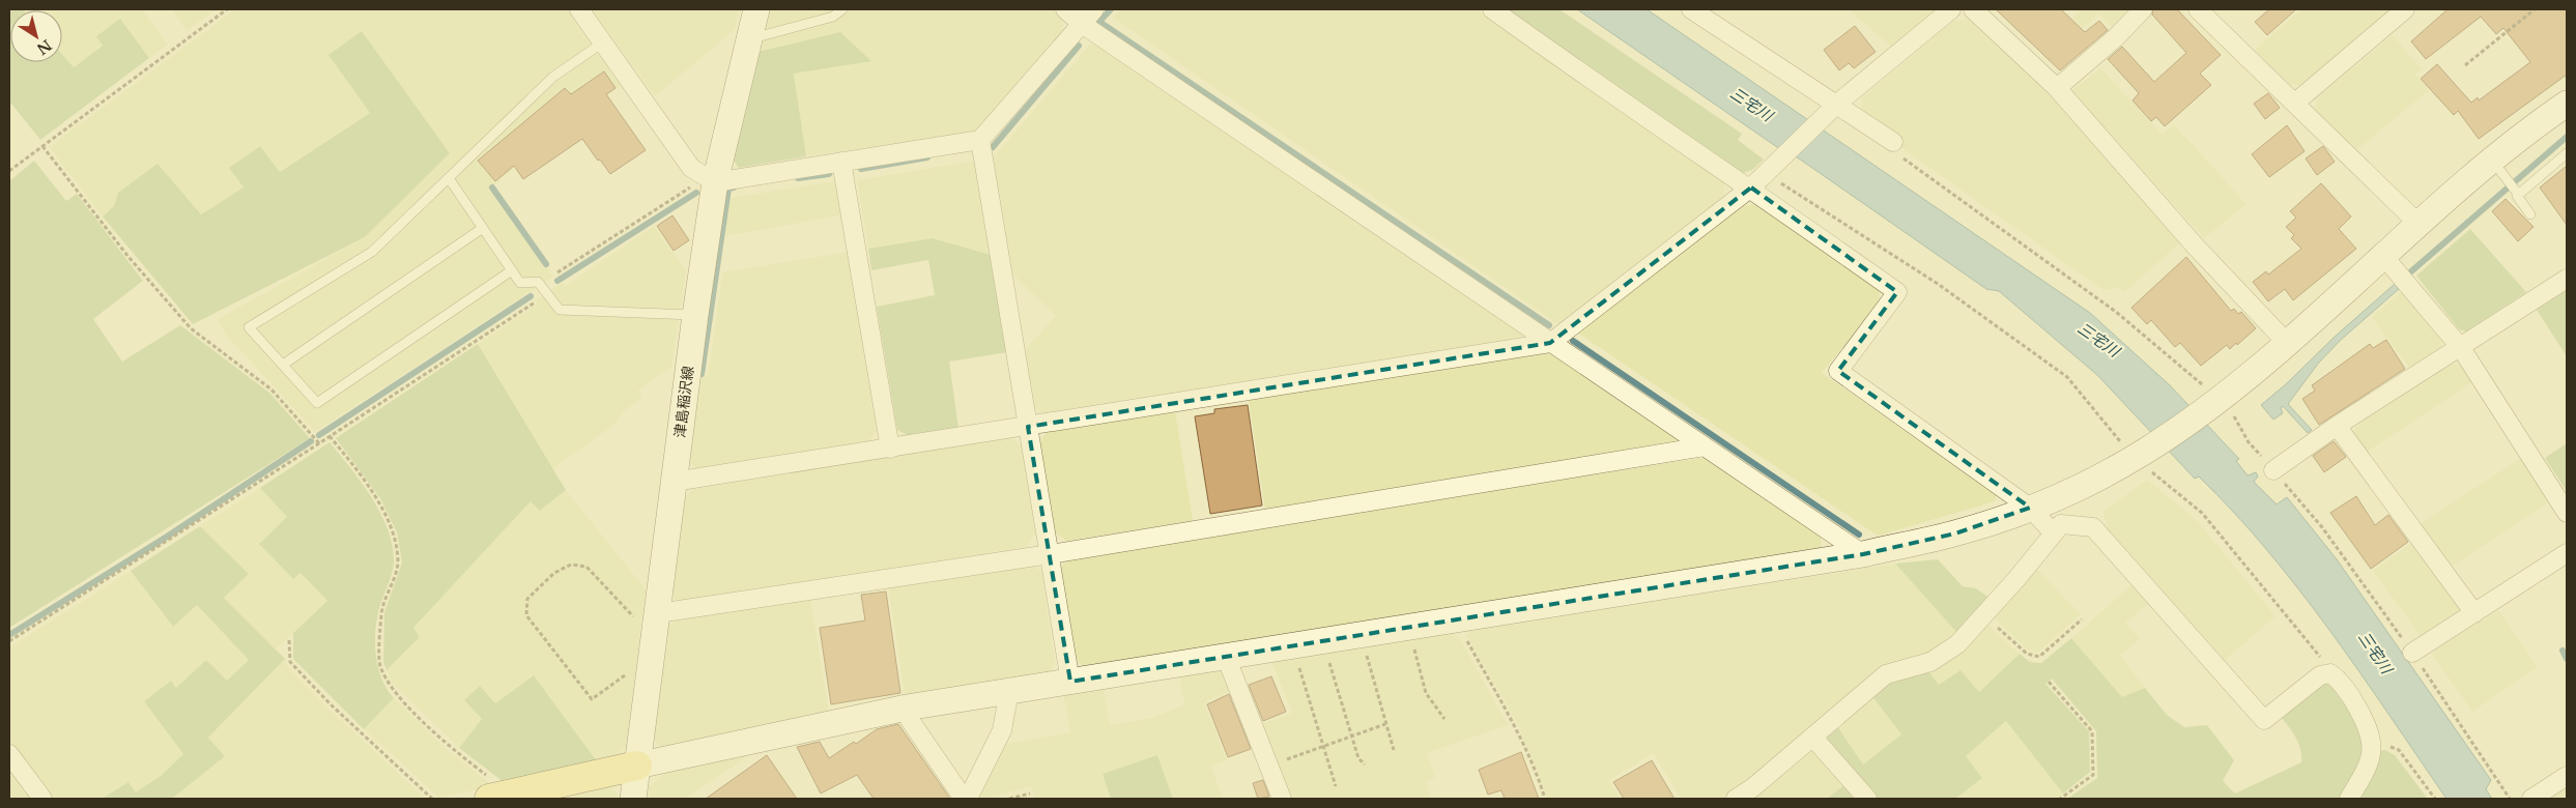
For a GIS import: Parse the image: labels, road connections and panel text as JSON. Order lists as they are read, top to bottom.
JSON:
{
  "streets": {
    "street": ["津島稲沢線"]
  },
  "water": ["三宅川"],
  "north": "bottom right"
}
